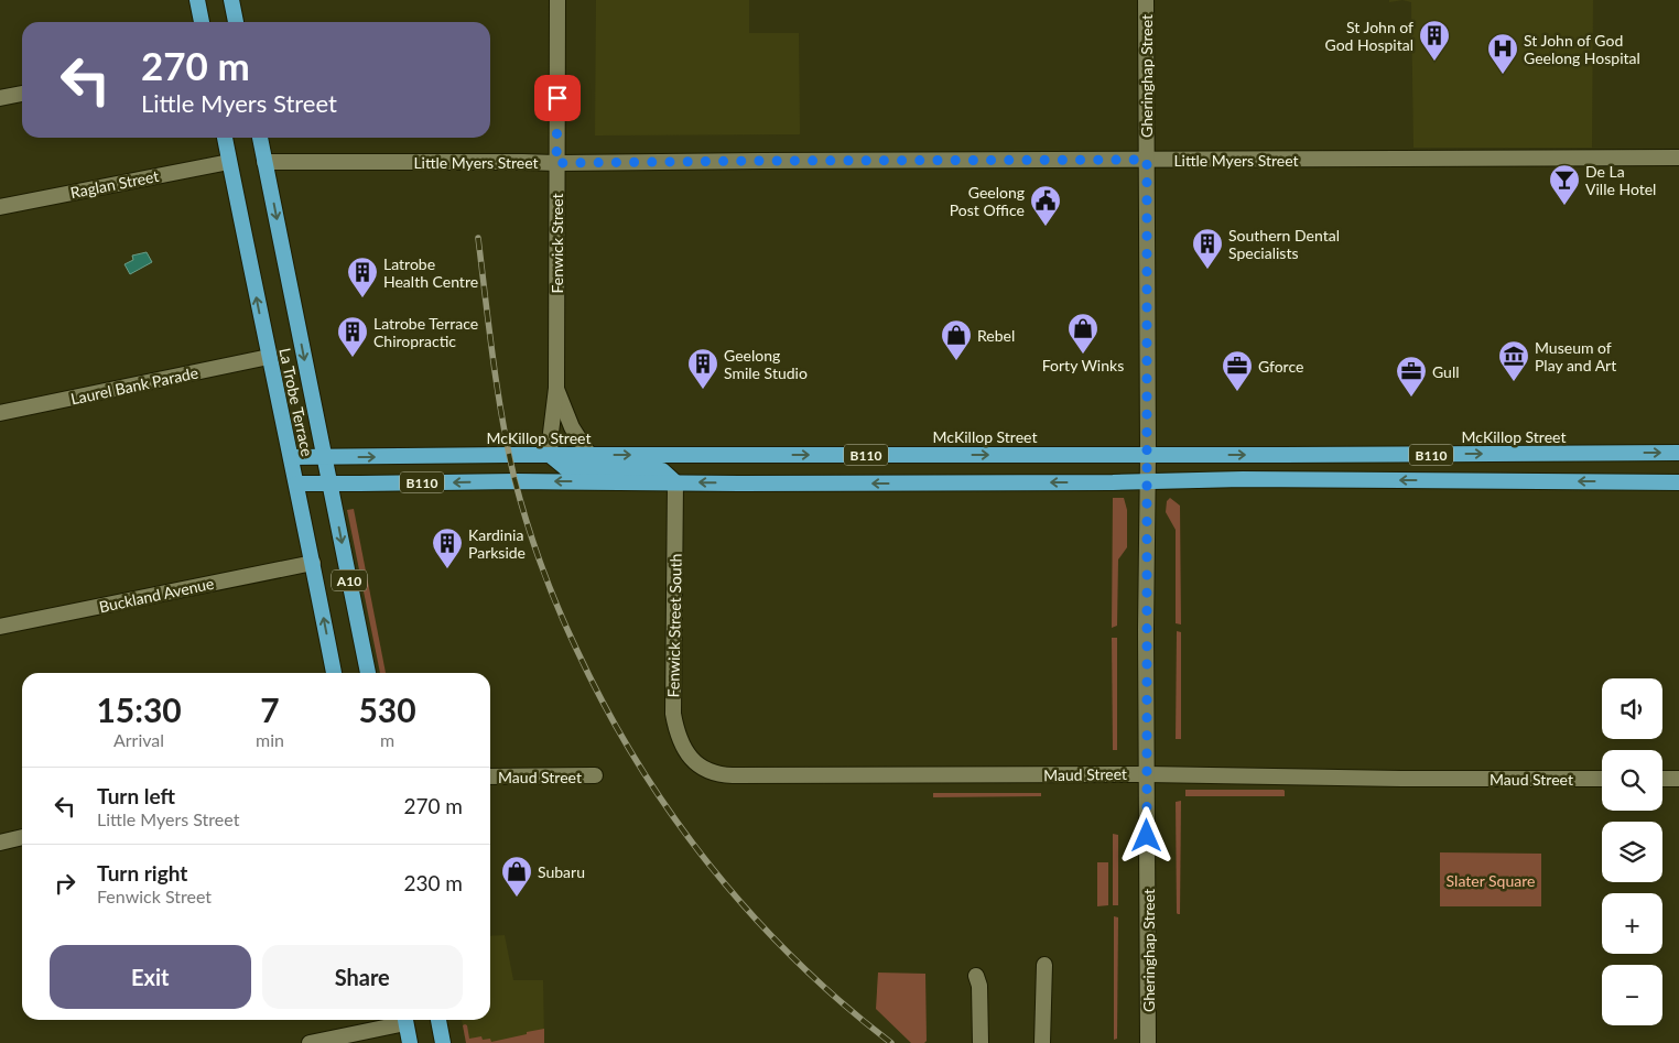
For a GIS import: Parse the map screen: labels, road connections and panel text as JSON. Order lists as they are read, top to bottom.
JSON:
{
  "streets": {
    "highway": [
      "La Trobe Terrace",
      "McKillop Street",
      "B110",
      "A10"
    ],
    "street": [
      "Gheringhap Street",
      "Little Myers Street",
      "Raglan Street",
      "Fenwick Street",
      "Laurel Bank Parade",
      "Buckland Avenue",
      "Fenwick Street South",
      "Maud Street"
    ]
  },
  "crossings": [
    ["Gheringhap Street", "Little Myers Street"],
    ["Gheringhap Street", "McKillop Street"],
    ["Gheringhap Street", "B110"],
    ["Gheringhap Street", "Maud Street"],
    ["Little Myers Street", "Fenwick Street"],
    ["Little Myers Street", "La Trobe Terrace"],
    ["Raglan Street", "La Trobe Terrace"],
    ["Fenwick Street", "McKillop Street"],
    ["Laurel Bank Parade", "La Trobe Terrace"],
    ["La Trobe Terrace", "McKillop Street"],
    ["La Trobe Terrace", "B110"],
    ["La Trobe Terrace", "Buckland Avenue"],
    ["B110", "Fenwick Street South"],
    ["Fenwick Street South", "Maud Street"]
  ],
  "parks": ["Slater Square"],
  "places": {
    "building": [
      "St John of God Hospital",
      "Southern Dental Specialists",
      "Latrobe Health Centre",
      "Latrobe Terrace Chiropractic",
      "Geelong Smile Studio",
      "Kardinia Parkside"
    ],
    "hospital": ["St John of God Geelong Hospital"],
    "bar": ["De La Ville Hotel"],
    "public building": ["Geelong Post Office"],
    "shop": ["Forty Winks", "Rebel", "Subaru"],
    "museum": ["Museum of Play and Art"],
    "office": ["Gforce", "Gull"]
  },
  "page": {
    "turn": ["270 m", "Little Myers Street"],
    "eta": [
      "15:30",
      "Arrival",
      "7",
      "min",
      "530",
      "m"
    ],
    "map_buttons": ["+", "−"],
    "list": [
      {
        "name": "Turn left",
        "note": "Little Myers Street",
        "value": "270 m"
      },
      {
        "name": "Turn right",
        "note": "Fenwick Street",
        "value": "230 m"
      }
    ],
    "buttons": ["Exit", "Share"]
  }
}
